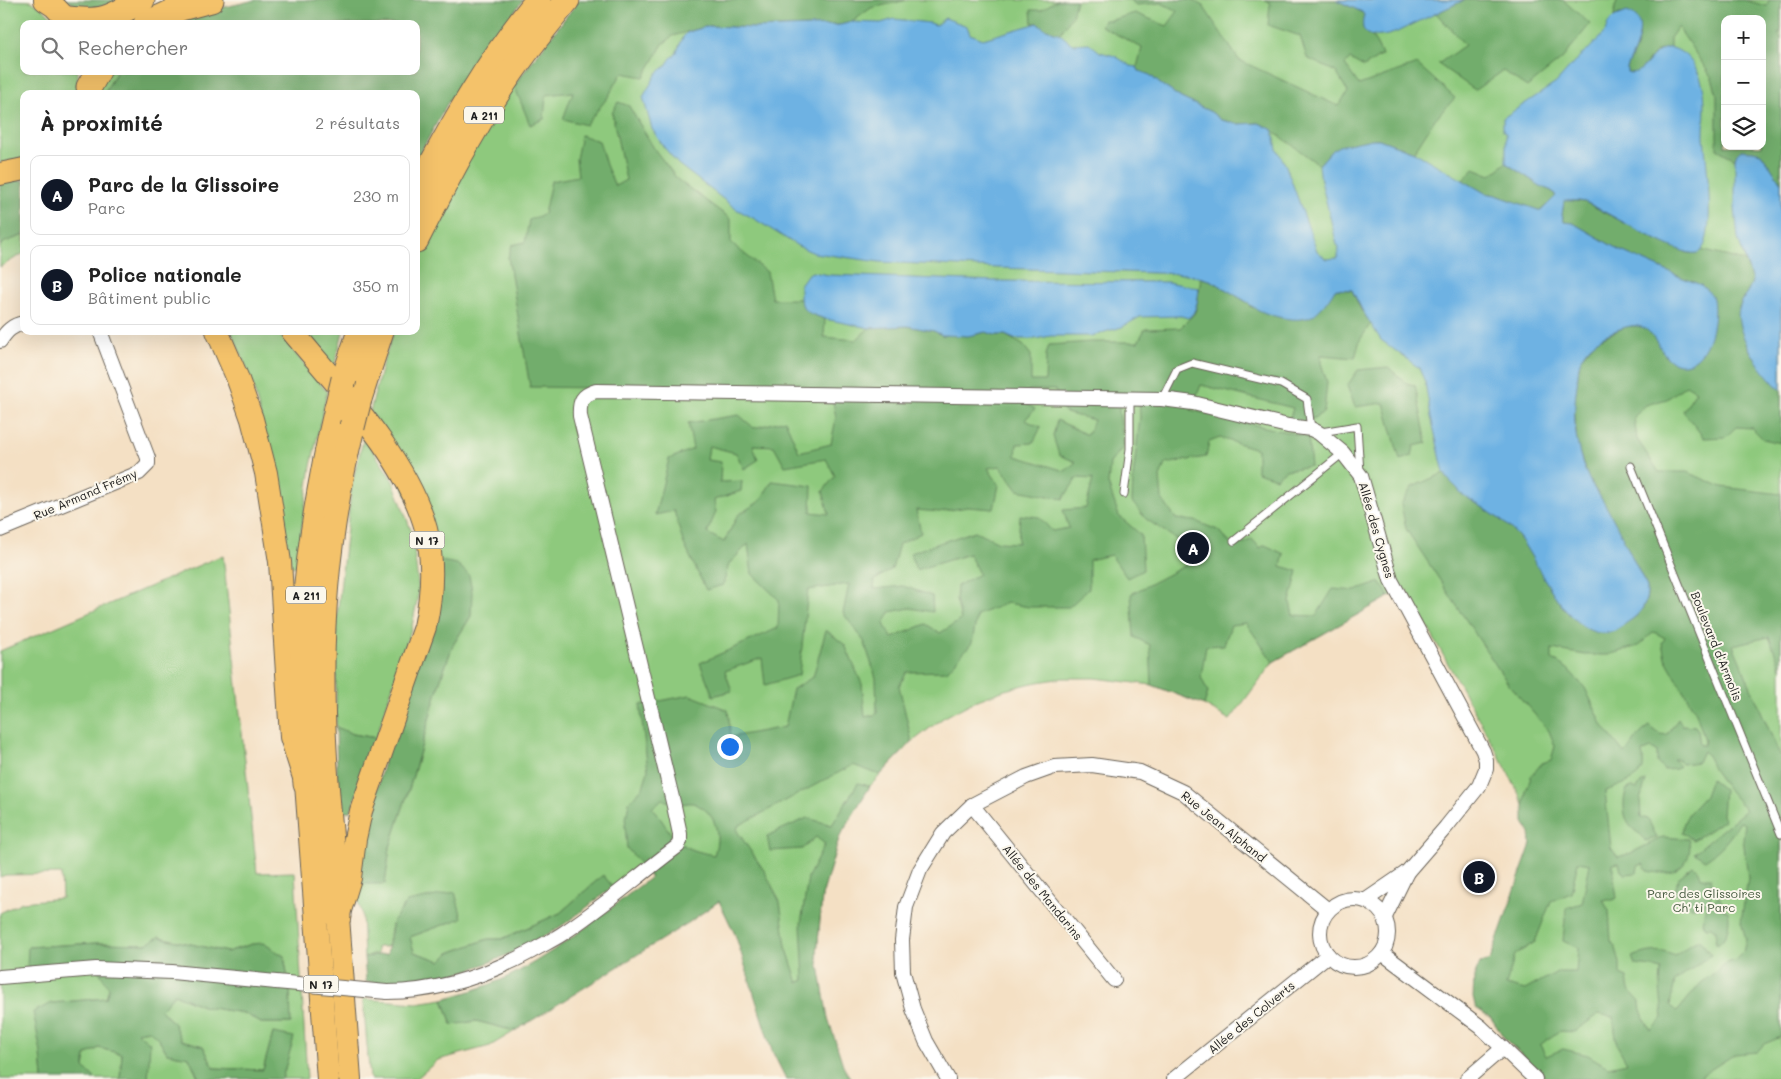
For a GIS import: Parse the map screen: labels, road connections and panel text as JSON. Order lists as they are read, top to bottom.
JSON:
{
  "streets": {
    "highway": ["A 211", "N 17"],
    "street": [
      "Rue Armand Frémy",
      "Allée des Cygnes",
      "Rue Jean Alphand",
      "Allée des Mandarins",
      "Allée des Colverts"
    ],
    "lane": ["Boulevard d'Armolis"]
  },
  "crossings": [
    ["A 211", "N 17"],
    ["Allée des Cygnes", "Rue Jean Alphand"],
    ["Allée des Cygnes", "Allée des Colverts"],
    ["Rue Jean Alphand", "Allée des Mandarins"],
    ["Rue Jean Alphand", "Allée des Colverts"]
  ],
  "parks": ["Parc des Glissoires Ch' ti Parc"],
  "page": {
    "map_buttons": ["+", "−"],
    "search": "Rechercher",
    "heading": ["À proximité", "2 résultats"],
    "list": [
      {
        "mark": "A",
        "name": "Parc de la Glissoire",
        "note": "Parc",
        "value": "230 m"
      },
      {
        "mark": "B",
        "name": "Police nationale",
        "note": "Bâtiment public",
        "value": "350 m"
      }
    ],
    "pins": ["A", "B"]
  }
}
